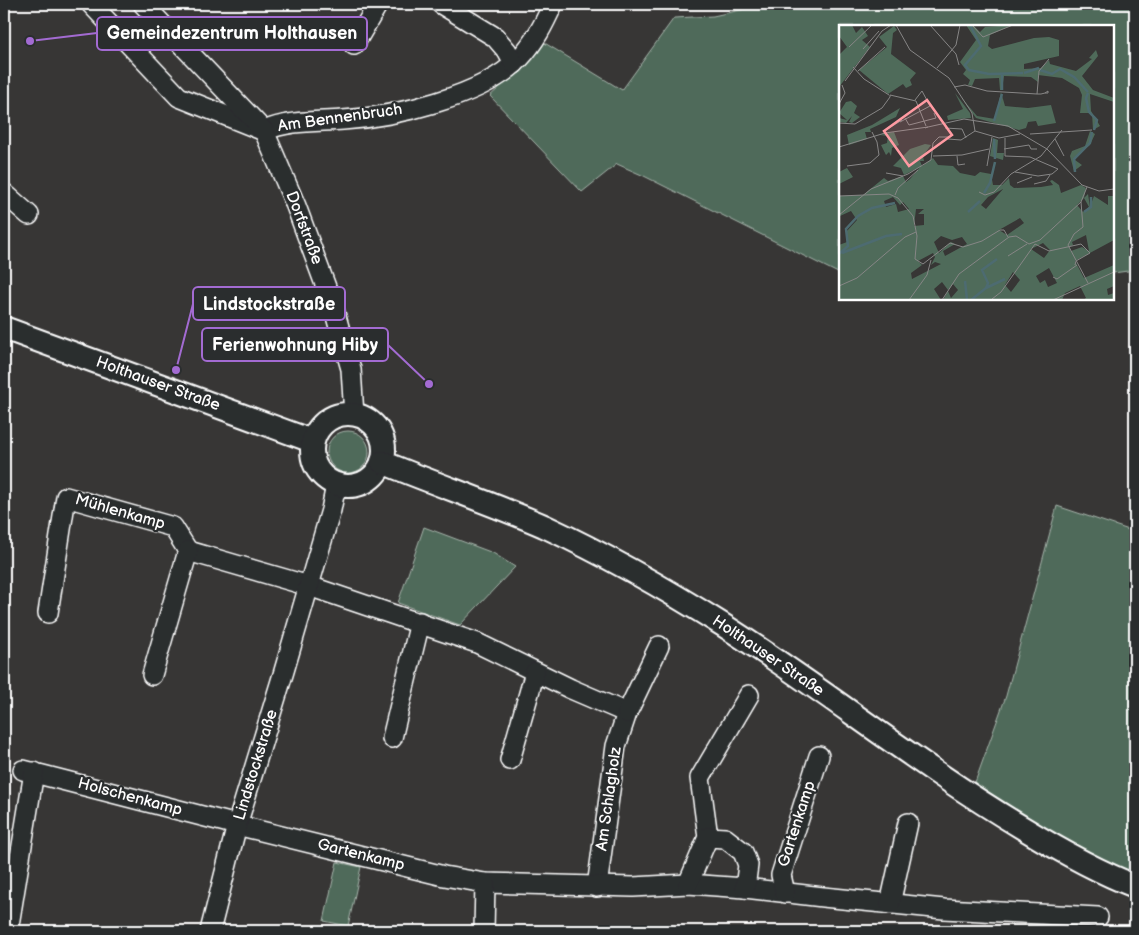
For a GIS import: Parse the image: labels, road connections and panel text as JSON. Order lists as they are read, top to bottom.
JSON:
{
  "streets": {
    "street": [
      "Am Bennenbruch",
      "Dorfstraße",
      "Holthauser Straße",
      "Mühlenkamp",
      "Lindstockstraße",
      "Holschenkamp",
      "Am Schlagholz",
      "Gartenkamp"
    ]
  },
  "crossings": [
    ["Am Bennenbruch", "Dorfstraße"],
    ["Dorfstraße", "Holthauser Straße"],
    ["Dorfstraße", "Lindstockstraße"],
    ["Holthauser Straße", "Lindstockstraße"],
    ["Lindstockstraße", "Holschenkamp"],
    ["Lindstockstraße", "Gartenkamp"],
    ["Holschenkamp", "Gartenkamp"],
    ["Am Schlagholz", "Gartenkamp"]
  ],
  "places": ["Gemeindezentrum Holthausen", "Lindstockstraße", "Ferienwohnung Hiby"]
}
